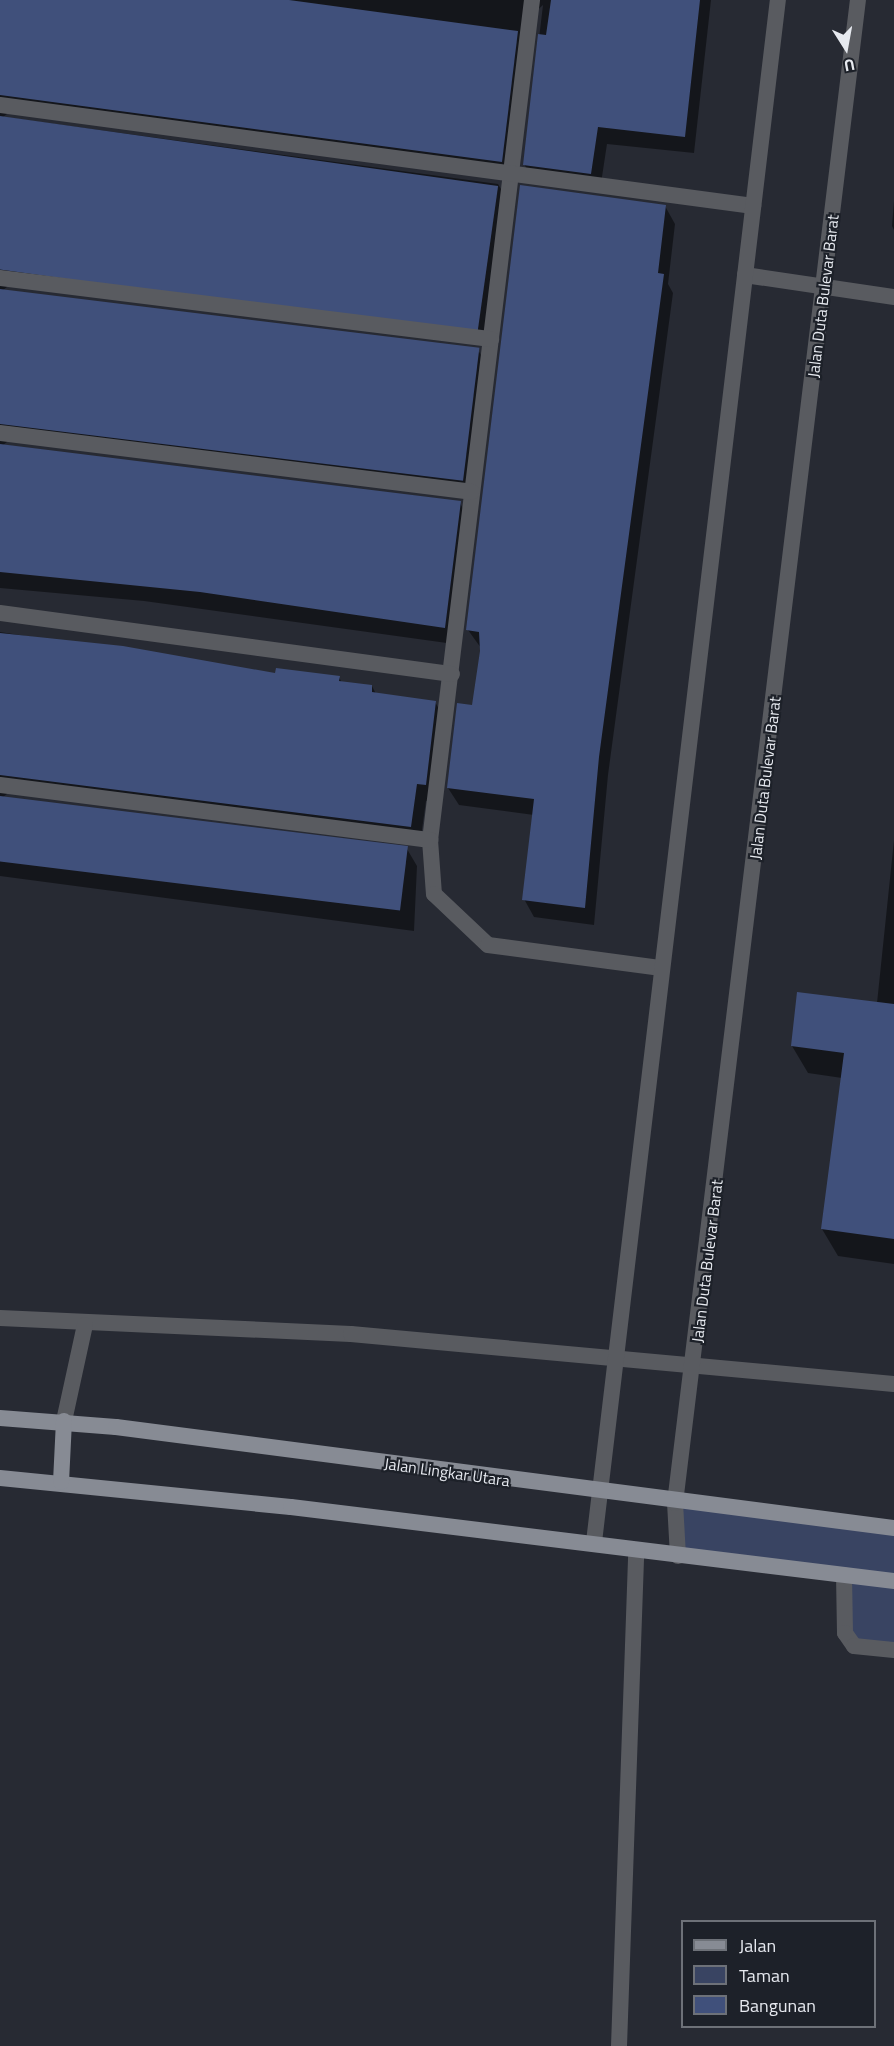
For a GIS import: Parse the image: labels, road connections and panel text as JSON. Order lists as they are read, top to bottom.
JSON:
{
  "streets": {
    "main road": ["Jalan Lingkar Utara"],
    "street": ["Jalan Duta Bulevar Barat"]
  },
  "crossings": [
    ["Jalan Duta Bulevar Barat", "Jalan Lingkar Utara"]
  ],
  "legend": ["Jalan", "Taman", "Bangunan"],
  "north": "bottom"
}
